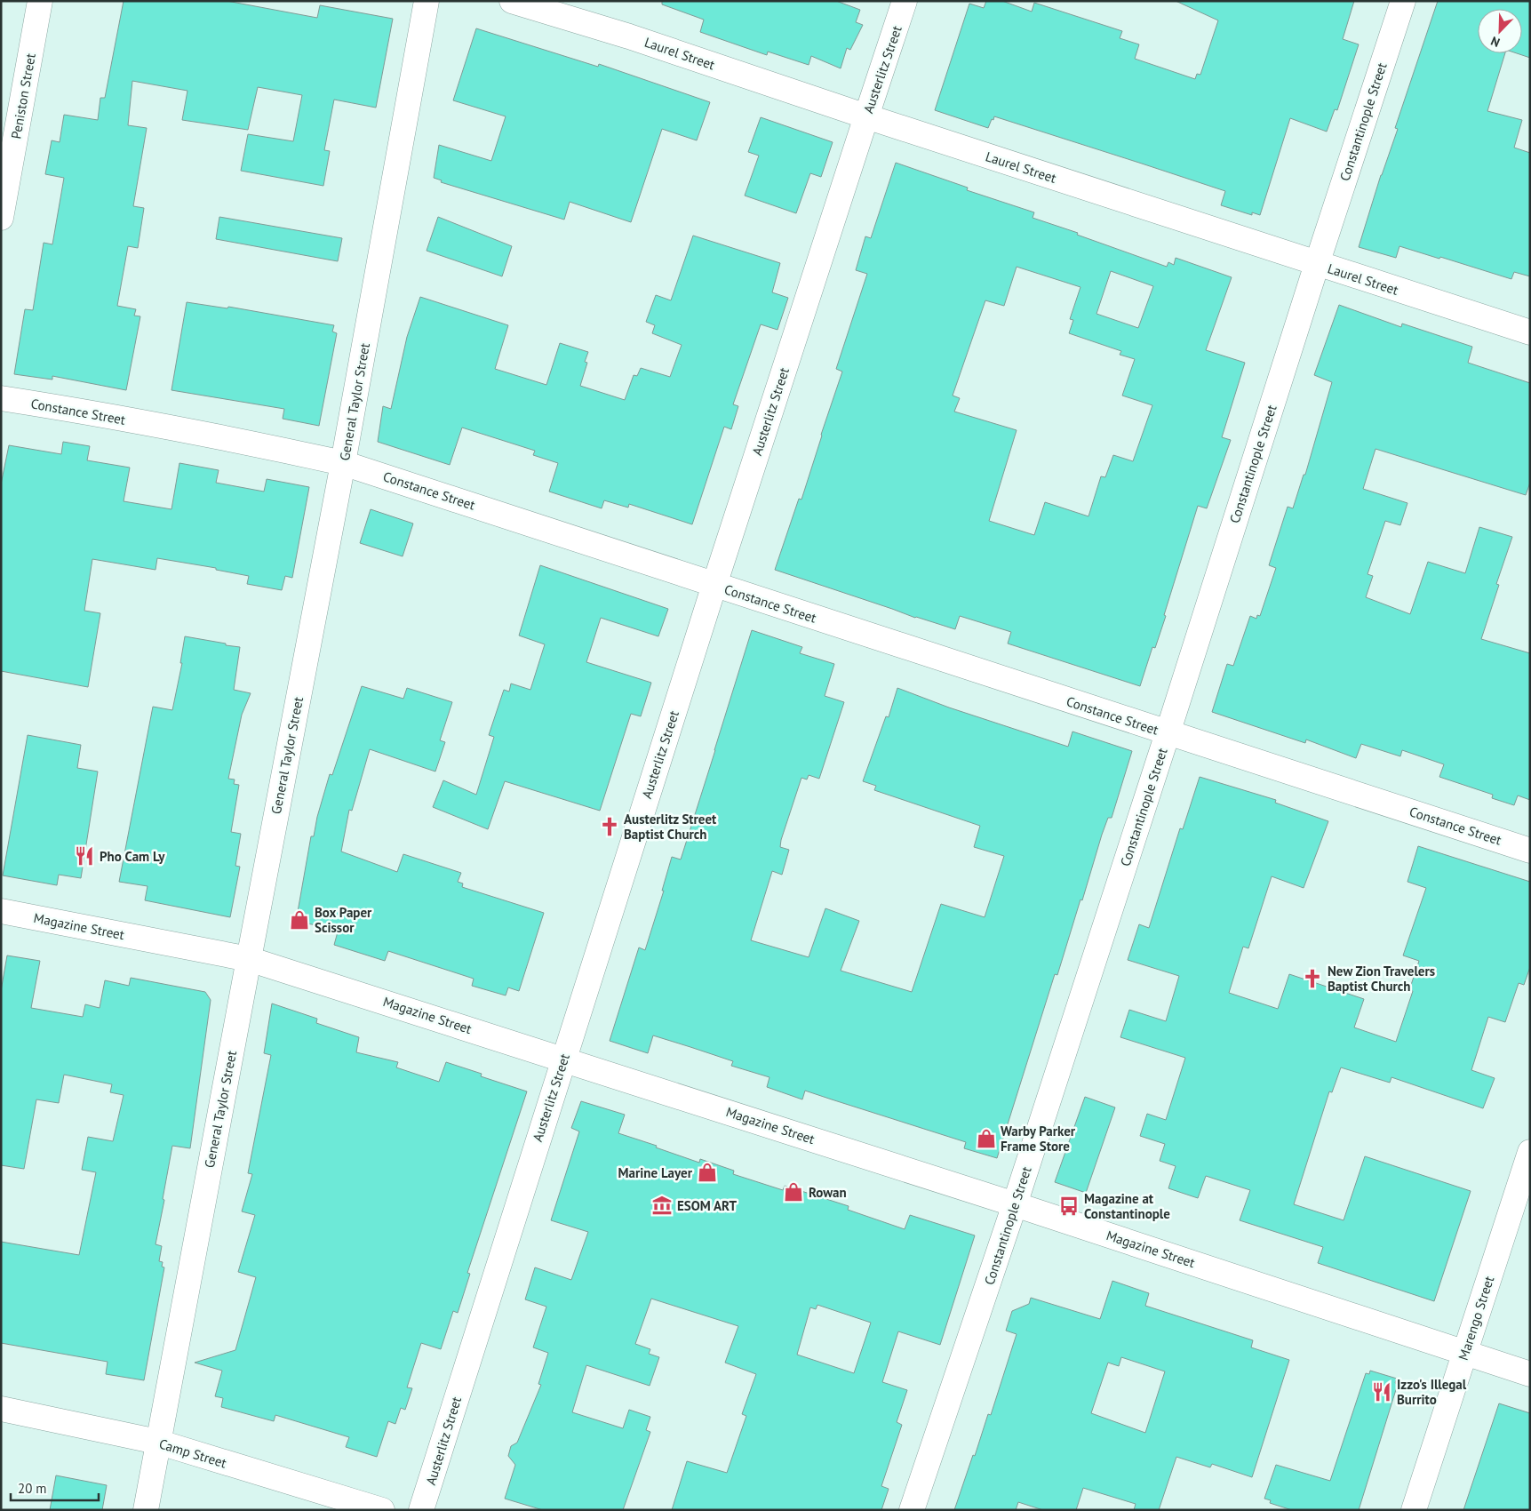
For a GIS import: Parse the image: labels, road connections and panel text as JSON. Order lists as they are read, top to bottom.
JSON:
{
  "streets": {
    "street": [
      "Laurel Street",
      "Austerlitz Street",
      "Peniston Street",
      "Constantinople Street",
      "General Taylor Street",
      "Constance Street",
      "Magazine Street",
      "Marengo Street",
      "Camp Street"
    ]
  },
  "crossings": [
    ["Laurel Street", "Austerlitz Street"],
    ["Laurel Street", "Constantinople Street"],
    ["Austerlitz Street", "Constance Street"],
    ["Austerlitz Street", "Magazine Street"],
    ["Constantinople Street", "Constance Street"],
    ["Constantinople Street", "Magazine Street"],
    ["General Taylor Street", "Constance Street"],
    ["General Taylor Street", "Magazine Street"],
    ["General Taylor Street", "Camp Street"],
    ["Magazine Street", "Marengo Street"]
  ],
  "places": {
    "church": ["Austerlitz Street Baptist Church", "New Zion Travelers Baptist Church"],
    "restaurant": ["Pho Cam Ly", "Izzo's Illegal Burrito"],
    "shop": [
      "Box Paper Scissor",
      "Warby Parker Frame Store",
      "Marine Layer",
      "Rowan"
    ],
    "museum": ["ESOM ART"],
    "bus stop": ["Magazine at Constantinople"]
  },
  "scale_bar": "20 m",
  "north": "bottom left"
}
